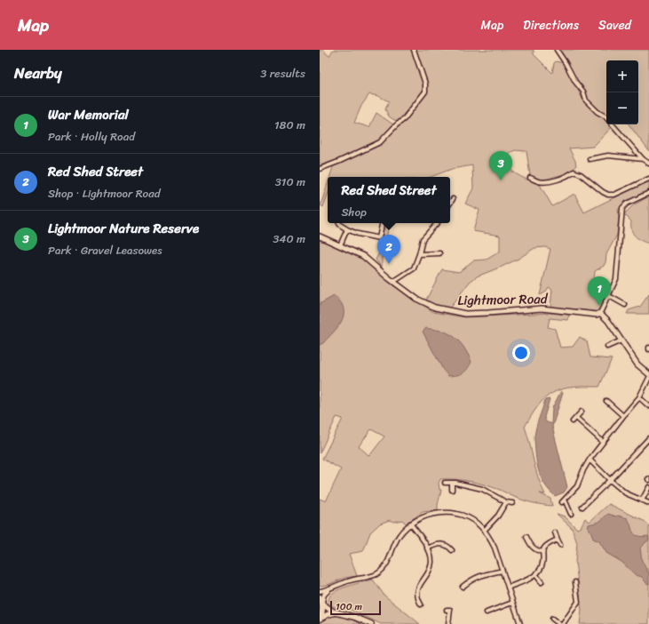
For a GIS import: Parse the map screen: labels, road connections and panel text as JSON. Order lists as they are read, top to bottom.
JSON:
{
  "streets": {
    "street": ["Lightmoor Road"]
  },
  "scale_bar": "100 m",
  "page": {
    "header": "Map",
    "nav": ["Map", "Directions", "Saved"],
    "heading": ["Nearby", "3 results"],
    "map_buttons": ["+", "−"],
    "list": [
      {
        "mark": "1",
        "name": "War Memorial",
        "note": "Park · Holly Road",
        "value": "180 m"
      },
      {
        "mark": "2",
        "name": "Red Shed Street",
        "note": "Shop · Lightmoor Road",
        "value": "310 m"
      },
      {
        "mark": "3",
        "name": "Lightmoor Nature Reserve",
        "note": "Park · Gravel Leasowes",
        "value": "340 m"
      }
    ],
    "pins": ["3", "2", "1"],
    "popup": ["Red Shed Street", "Shop"],
    "scale": "100 m"
  }
}
